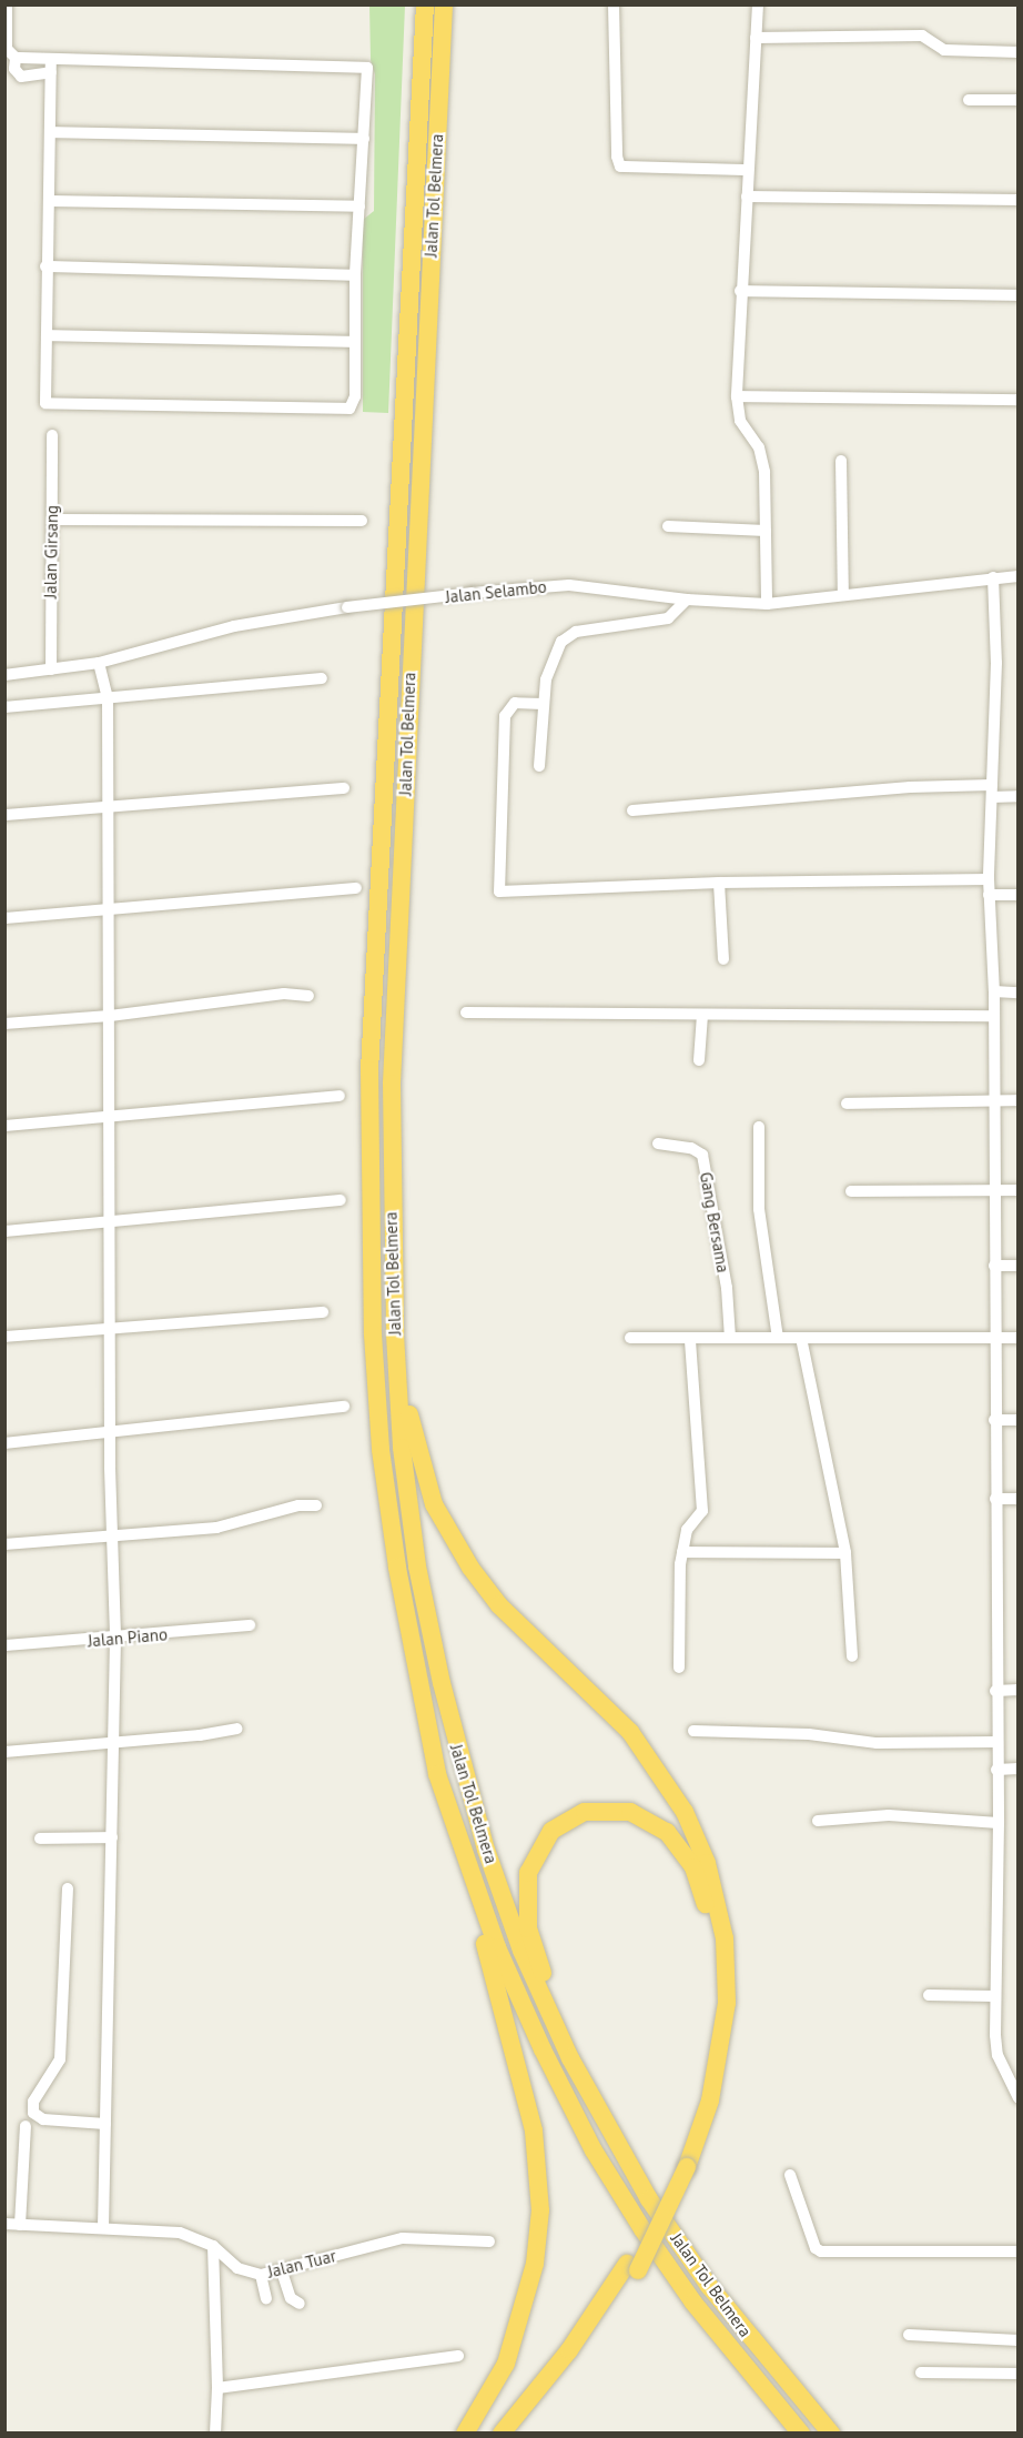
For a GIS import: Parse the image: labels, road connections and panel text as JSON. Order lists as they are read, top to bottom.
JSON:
{
  "streets": {
    "highway": ["Jalan Tol Belmera"],
    "street": [
      "Jalan Girsang",
      "Jalan Selambo",
      "Gang Bersama",
      "Jalan Piano",
      "Jalan Tuar"
    ]
  },
  "crossings": [
    ["Jalan Girsang", "Jalan Selambo"]
  ]
}
